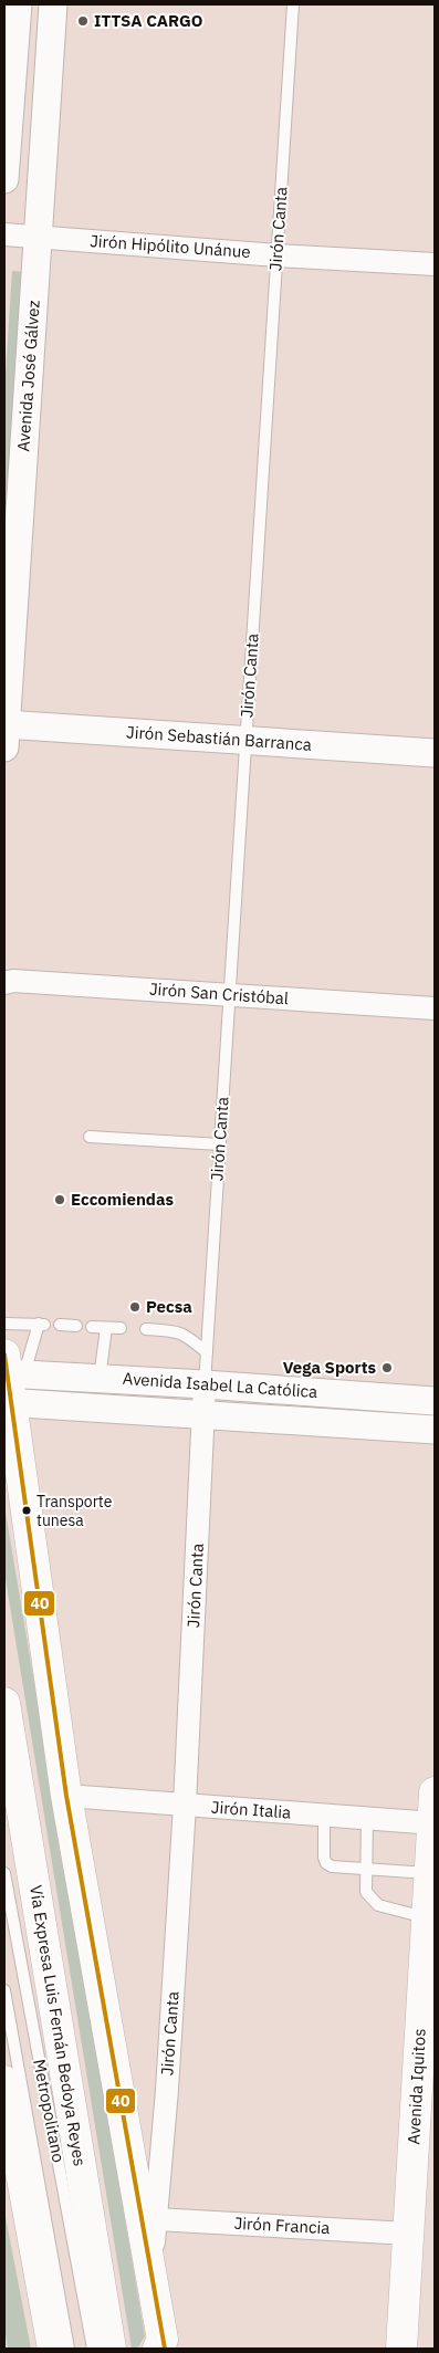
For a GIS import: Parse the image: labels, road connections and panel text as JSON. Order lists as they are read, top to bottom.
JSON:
{
  "streets": {
    "main road": ["Vía Expresa Luis Fernán Bedoya Reyes", "Avenida Iquitos"],
    "street": [
      "Jirón Canta",
      "Jirón Hipólito Unánue",
      "Avenida José Gálvez",
      "Jirón Sebastián Barranca",
      "Jirón San Cristóbal",
      "Avenida Isabel La Católica",
      "Jirón Italia",
      "Jirón Francia"
    ],
    "lane": ["Metropolitano"]
  },
  "crossings": [
    ["Jirón Canta", "Jirón Hipólito Unánue"],
    ["Jirón Canta", "Jirón Sebastián Barranca"],
    ["Jirón Canta", "Jirón San Cristóbal"],
    ["Jirón Canta", "Avenida Isabel La Católica"],
    ["Jirón Canta", "Jirón Italia"],
    ["Jirón Canta", "Jirón Francia"],
    ["Jirón Hipólito Unánue", "Avenida José Gálvez"],
    ["Avenida José Gálvez", "Jirón Sebastián Barranca"],
    ["Jirón Italia", "Avenida Iquitos"],
    ["Avenida Iquitos", "Jirón Francia"]
  ],
  "places": [
    "ITTSA CARGO",
    "Eccomiendas",
    "Pecsa",
    "Vega Sports",
    "Transporte tunesa"
  ],
  "lines": ["transit line 40"]
}
